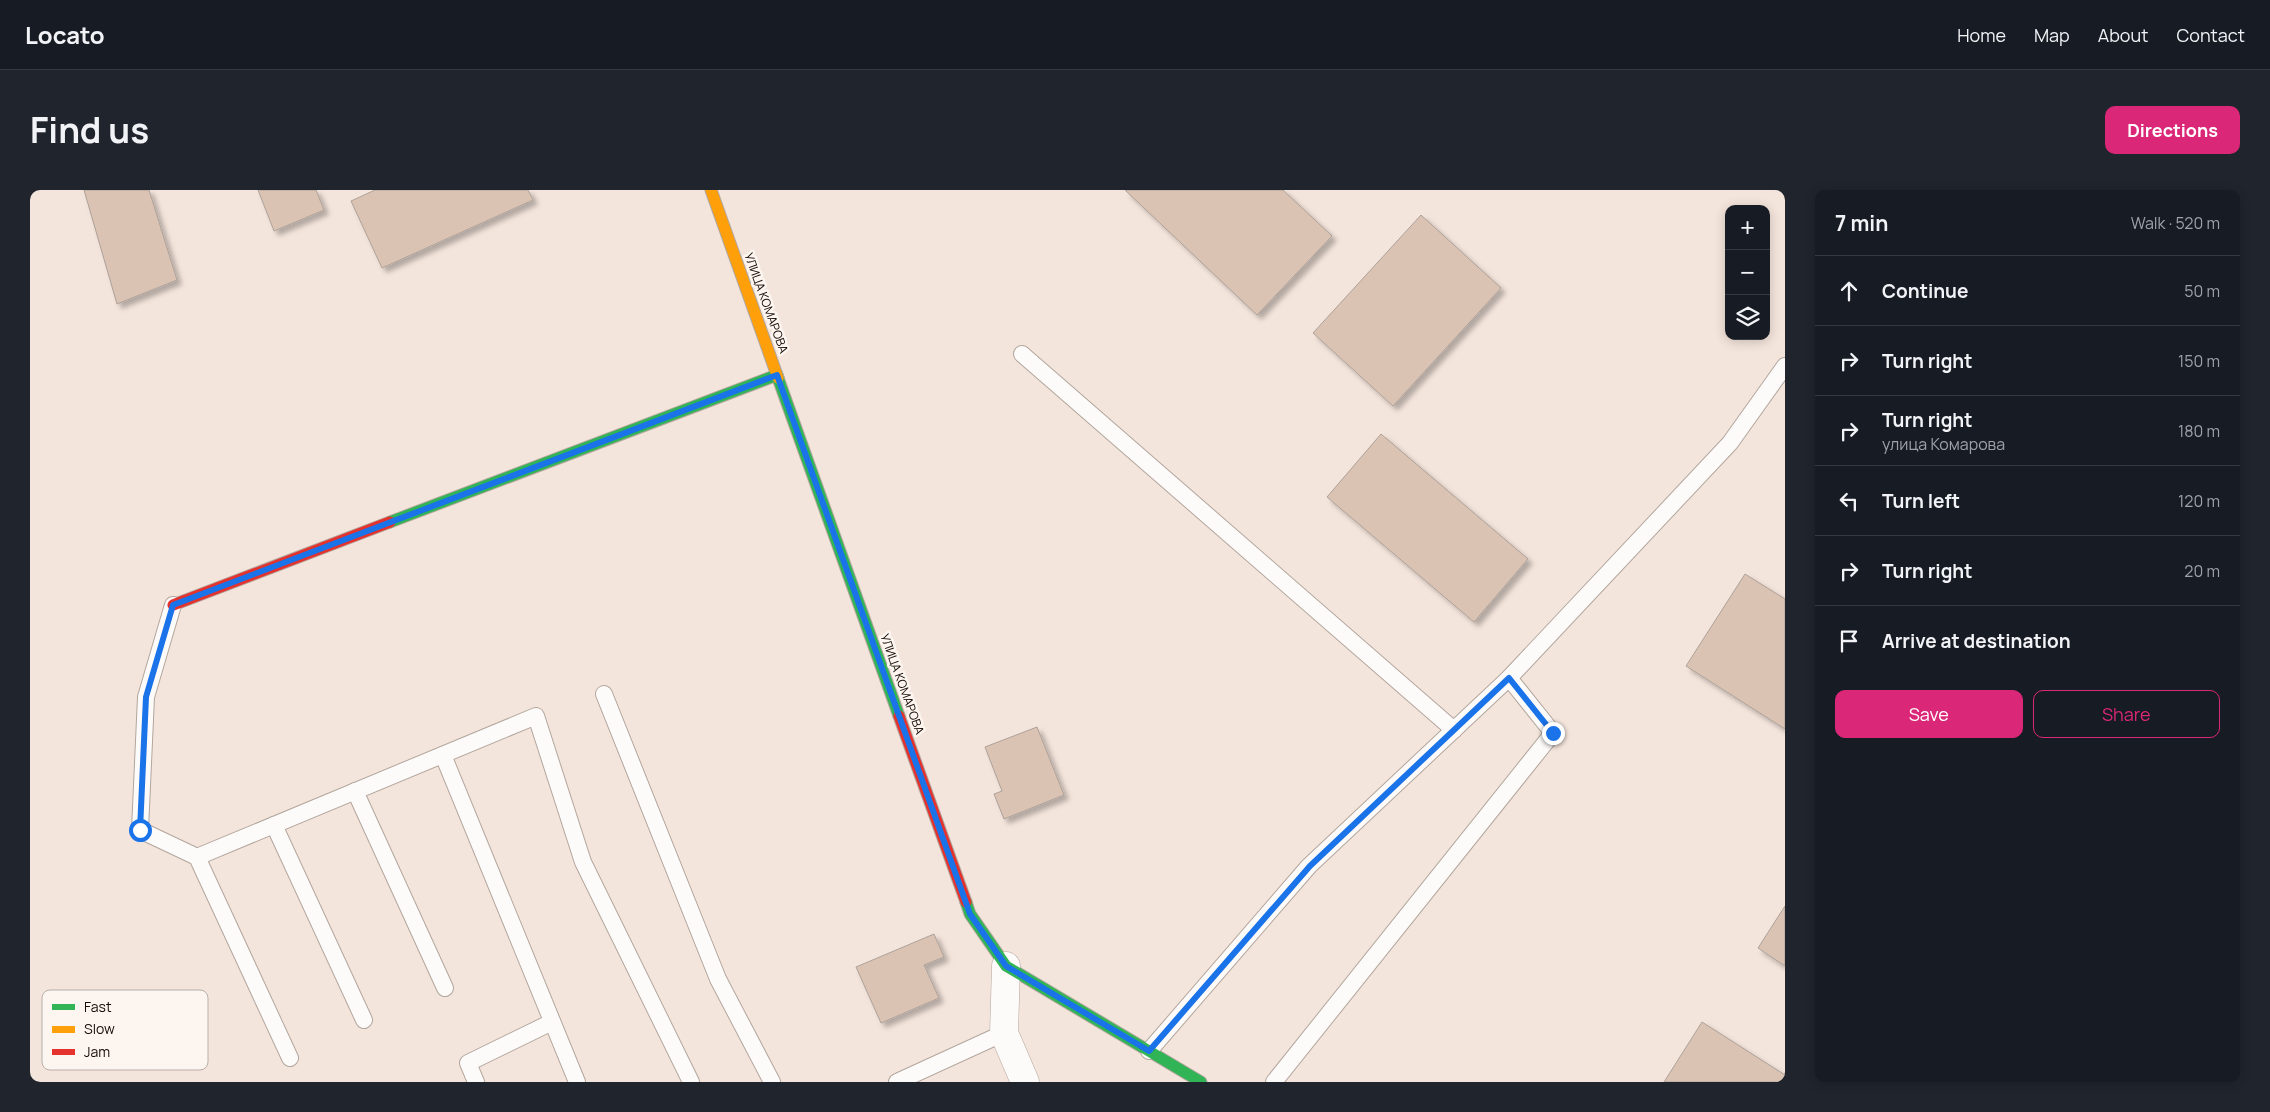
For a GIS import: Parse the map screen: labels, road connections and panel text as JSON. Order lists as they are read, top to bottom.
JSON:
{
  "streets": {
    "street": ["УЛИЦА КОМАРОВА"]
  },
  "legend": ["Fast", "Slow", "Jam"],
  "page": {
    "header": "Locato",
    "nav": [
      "Home",
      "Map",
      "About",
      "Contact"
    ],
    "title": "Find us",
    "buttons": [
      "Directions",
      ["Save", "Share"]
    ],
    "heading": ["7 min", "Walk · 520 m"],
    "map_buttons": ["+", "−"],
    "list": [
      ["Continue", "50 m"],
      ["Turn right", "150 m"],
      ["Turn right", "улица Комарова", "180 m"],
      ["Turn left", "120 m"],
      ["Turn right", "20 m"],
      "Arrive at destination"
    ]
  }
}
